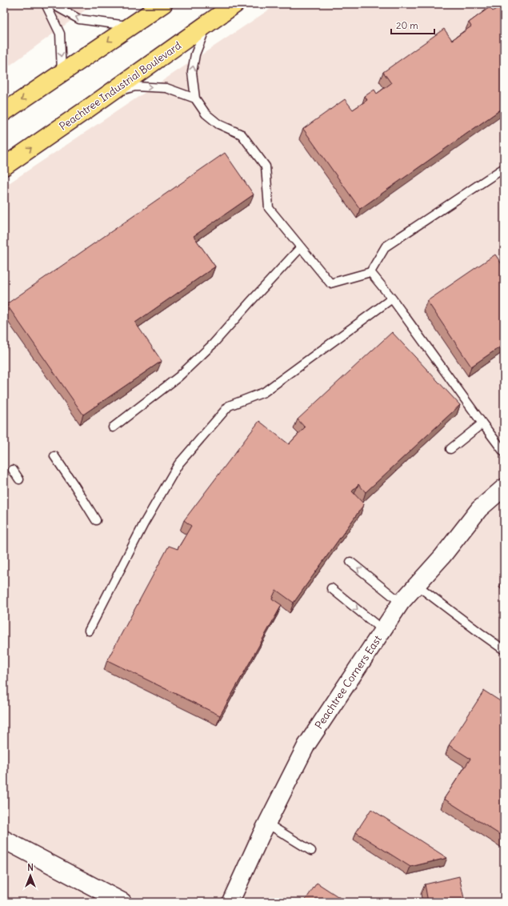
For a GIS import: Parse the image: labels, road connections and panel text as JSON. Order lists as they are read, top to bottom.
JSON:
{
  "streets": {
    "highway": ["Peachtree Industrial Boulevard"],
    "street": ["Peachtree Corners East"]
  },
  "scale_bar": "20 m",
  "north": "top"
}
